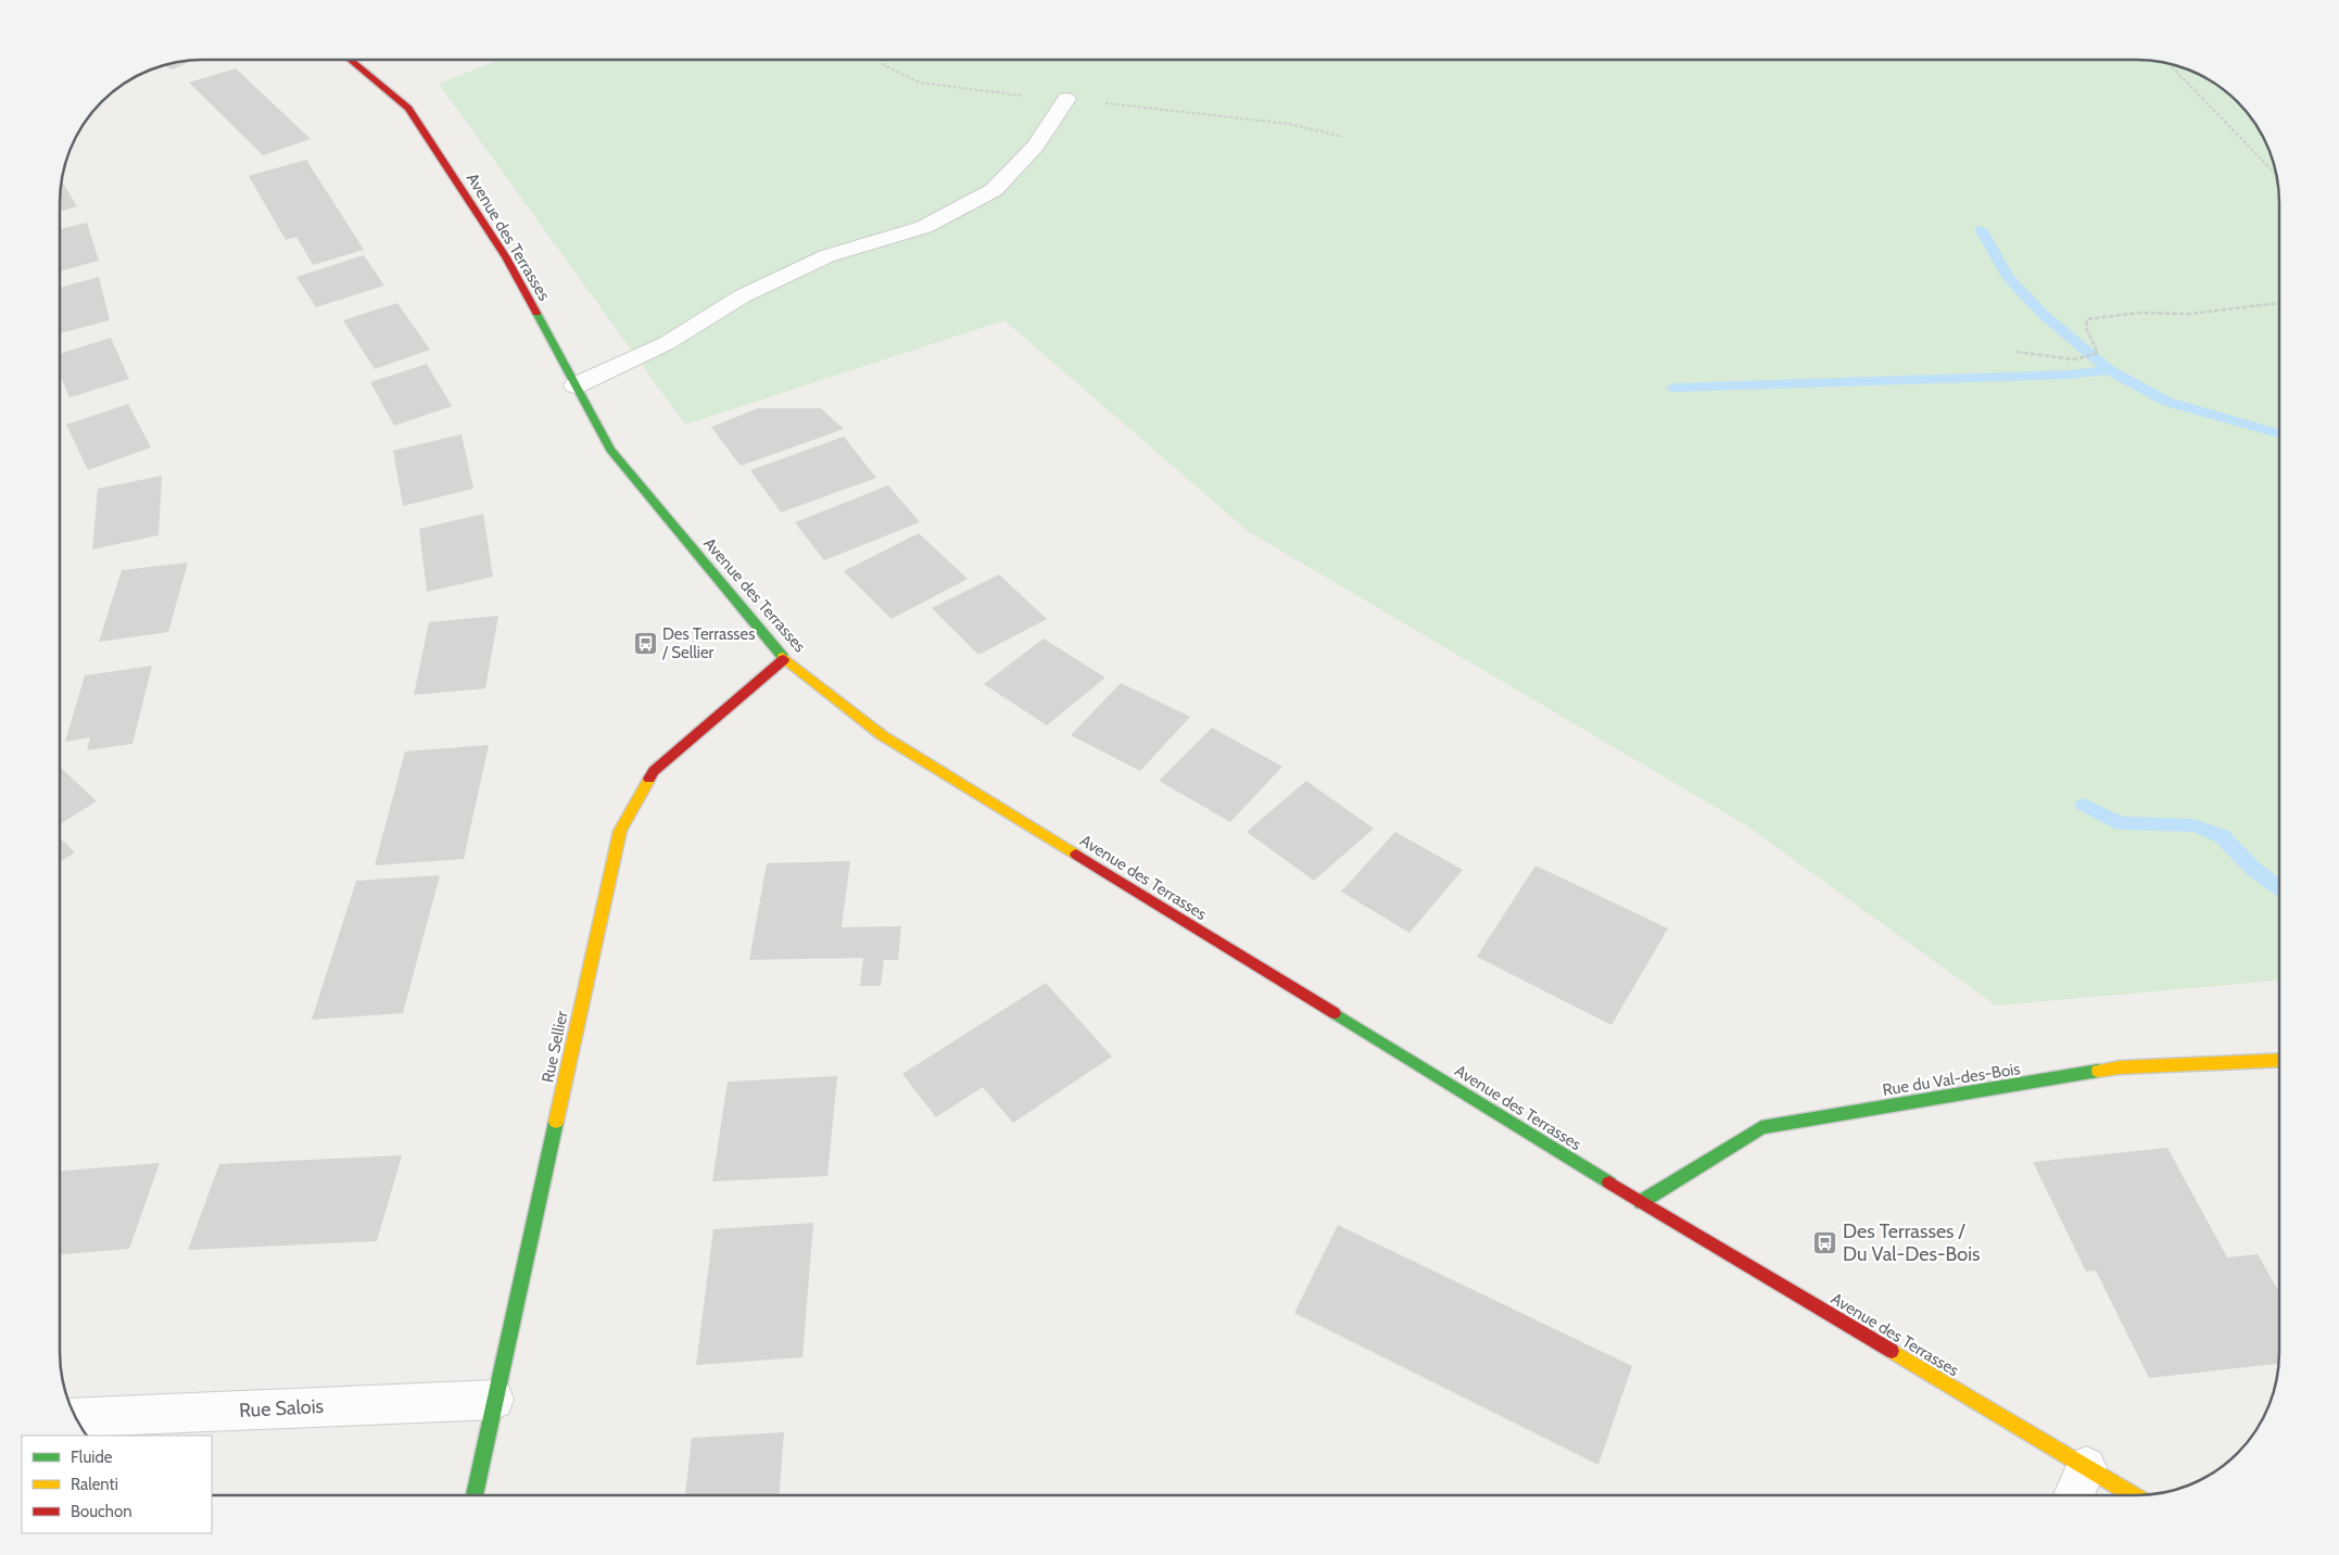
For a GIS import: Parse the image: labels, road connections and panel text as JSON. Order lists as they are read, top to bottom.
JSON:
{
  "streets": {
    "street": [
      "Avenue des Terrasses",
      "Rue Sellier",
      "Rue du Val-des-Bois",
      "Rue Salois"
    ]
  },
  "crossings": [
    ["Avenue des Terrasses", "Rue Sellier"],
    ["Avenue des Terrasses", "Rue du Val-des-Bois"],
    ["Rue Sellier", "Rue Salois"]
  ],
  "places": {
    "bus stop": ["Des Terrasses / Sellier", "Des Terrasses / Du Val-Des-Bois"]
  },
  "legend": ["Fluide", "Ralenti", "Bouchon"]
}
